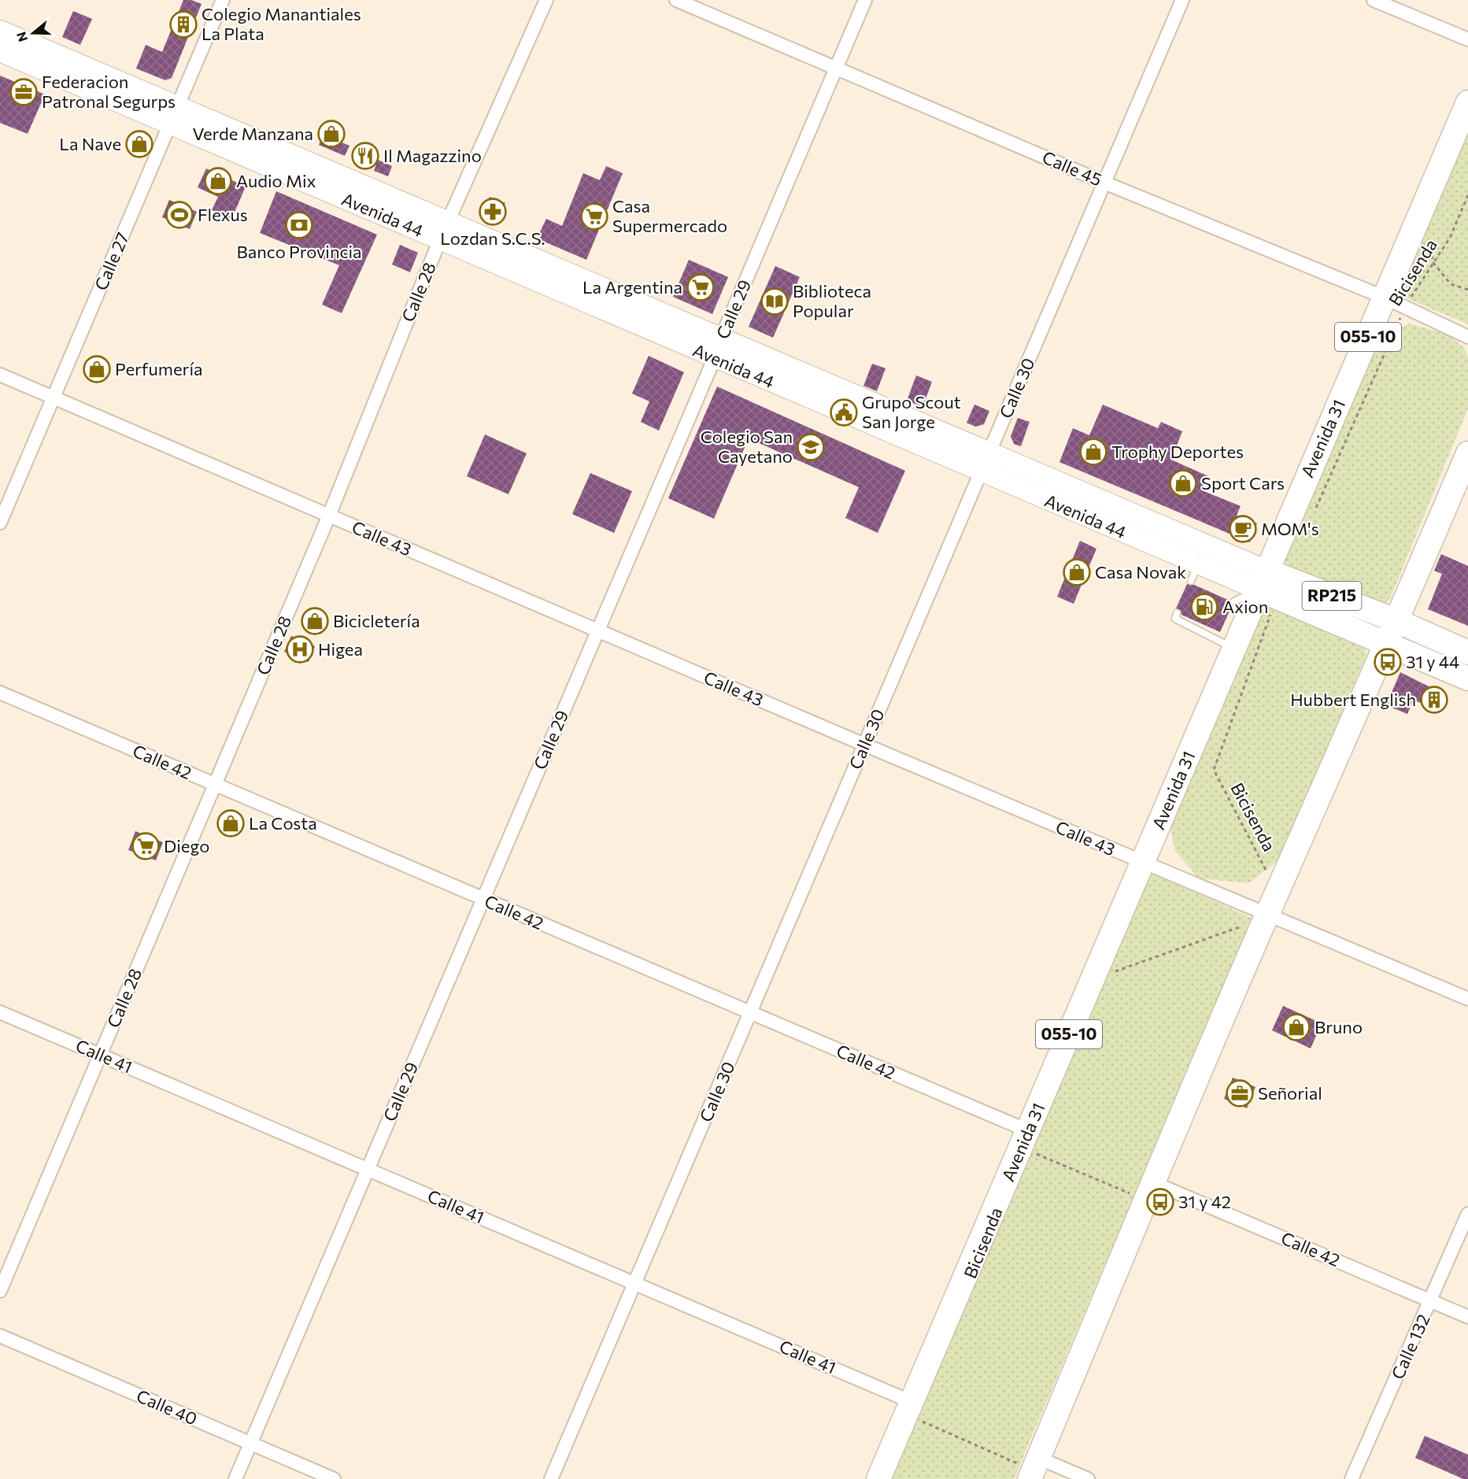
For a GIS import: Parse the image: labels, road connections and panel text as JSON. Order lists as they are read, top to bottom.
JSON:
{
  "streets": {
    "highway": [
      "Avenida 44",
      "055-10",
      "Avenida 31",
      "RP215"
    ],
    "street": [
      "Calle 45",
      "Calle 27",
      "Calle 28",
      "Calle 29",
      "Calle 30",
      "Calle 43",
      "Calle 42",
      "Calle 41",
      "Calle 132",
      "Calle 40"
    ],
    "path": ["Bicisenda"]
  },
  "crossings": [
    ["Calle 45", "Bicisenda"],
    ["Calle 45", "Calle 29"],
    ["Calle 45", "Calle 30"],
    ["Calle 45", "Avenida 31"],
    ["Avenida 44", "Calle 27"],
    ["Avenida 44", "Bicisenda"],
    ["Avenida 44", "Calle 28"],
    ["Avenida 44", "Calle 29"],
    ["Avenida 44", "Calle 30"],
    ["Avenida 44", "Avenida 31"],
    ["Calle 27", "Calle 43"],
    ["Bicisenda", "Avenida 31"],
    ["Calle 28", "Calle 43"],
    ["Calle 28", "Calle 42"],
    ["Calle 28", "Calle 41"],
    ["Calle 29", "Calle 43"],
    ["Calle 29", "Calle 42"],
    ["Calle 29", "Calle 41"],
    ["Calle 29", "Calle 40"],
    ["Calle 30", "Calle 43"],
    ["Calle 30", "Calle 42"],
    ["Calle 30", "Calle 41"],
    ["Avenida 31", "Calle 43"],
    ["Avenida 31", "Calle 42"],
    ["Avenida 31", "Calle 41"],
    ["Calle 42", "Calle 132"]
  ],
  "places": {
    "building": ["Colegio Manantiales La Plata", "Hubbert English"],
    "office": ["Federacion Patronal Segurps", "Señorial"],
    "shop": [
      "Verde Manzana",
      "La Nave",
      "Audio Mix",
      "Perfumería",
      "Trophy Deportes",
      "Sport Cars",
      "Casa Novak",
      "Bicicletería",
      "La Costa",
      "Bruno"
    ],
    "restaurant": ["Il Magazzino"],
    "pharmacy": ["Lozdan S.C.S."],
    "sports": ["Flexus"],
    "supermarket": ["Casa Supermercado", "La Argentina", "Diego"],
    "bank": ["Banco Provincia"],
    "library": ["Biblioteca Popular"],
    "public building": ["Grupo Scout San Jorge"],
    "school or university": ["Colegio San Cayetano"],
    "cafe": ["MOM's"],
    "fuel station": ["Axion"],
    "hospital": ["Higea"],
    "bus stop": ["31 y 44", "31 y 42"]
  },
  "north": "left"
}
